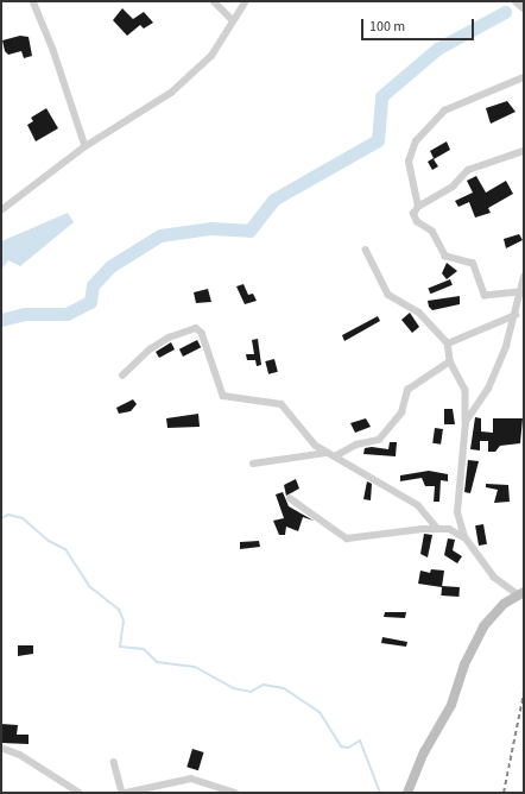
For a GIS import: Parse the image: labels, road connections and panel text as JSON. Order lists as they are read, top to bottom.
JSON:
{
  "scale_bar": "100 m"
}
